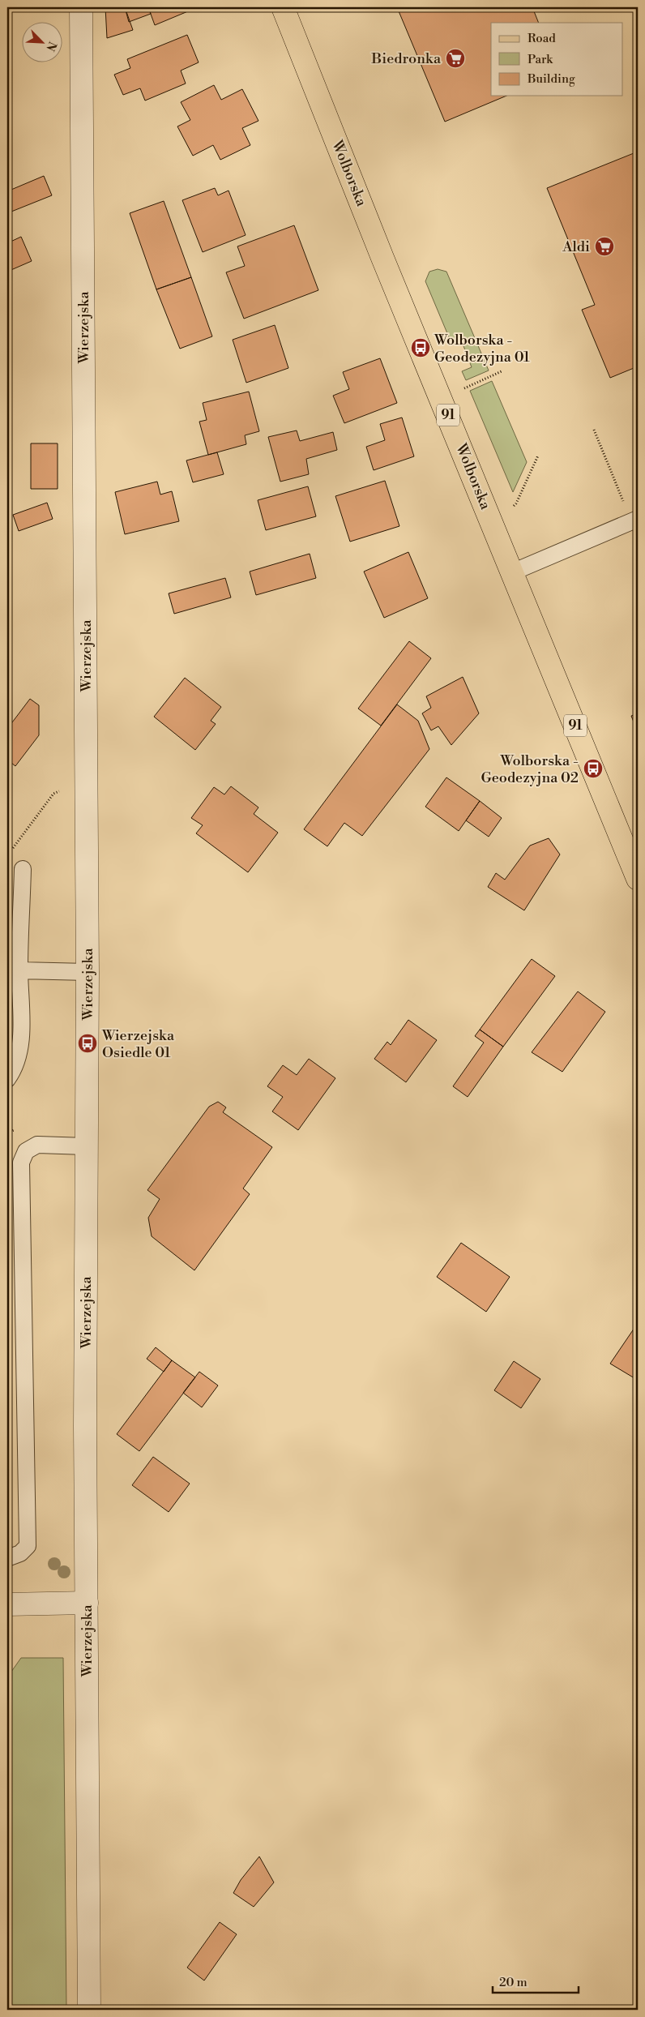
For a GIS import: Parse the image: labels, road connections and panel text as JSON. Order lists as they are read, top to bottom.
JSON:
{
  "streets": {
    "main road": ["Wolborska", "91"],
    "street": ["Wierzejska"]
  },
  "places": {
    "supermarket": ["Biedronka", "Aldi"],
    "bus stop": ["Wolborska - Geodezyjna 01", "Wolborska - Geodezyjna 02", "Wierzejska Osiedle 01"]
  },
  "legend": ["Road", "Park", "Building"],
  "scale_bar": "20 m",
  "north": "bottom right"
}
